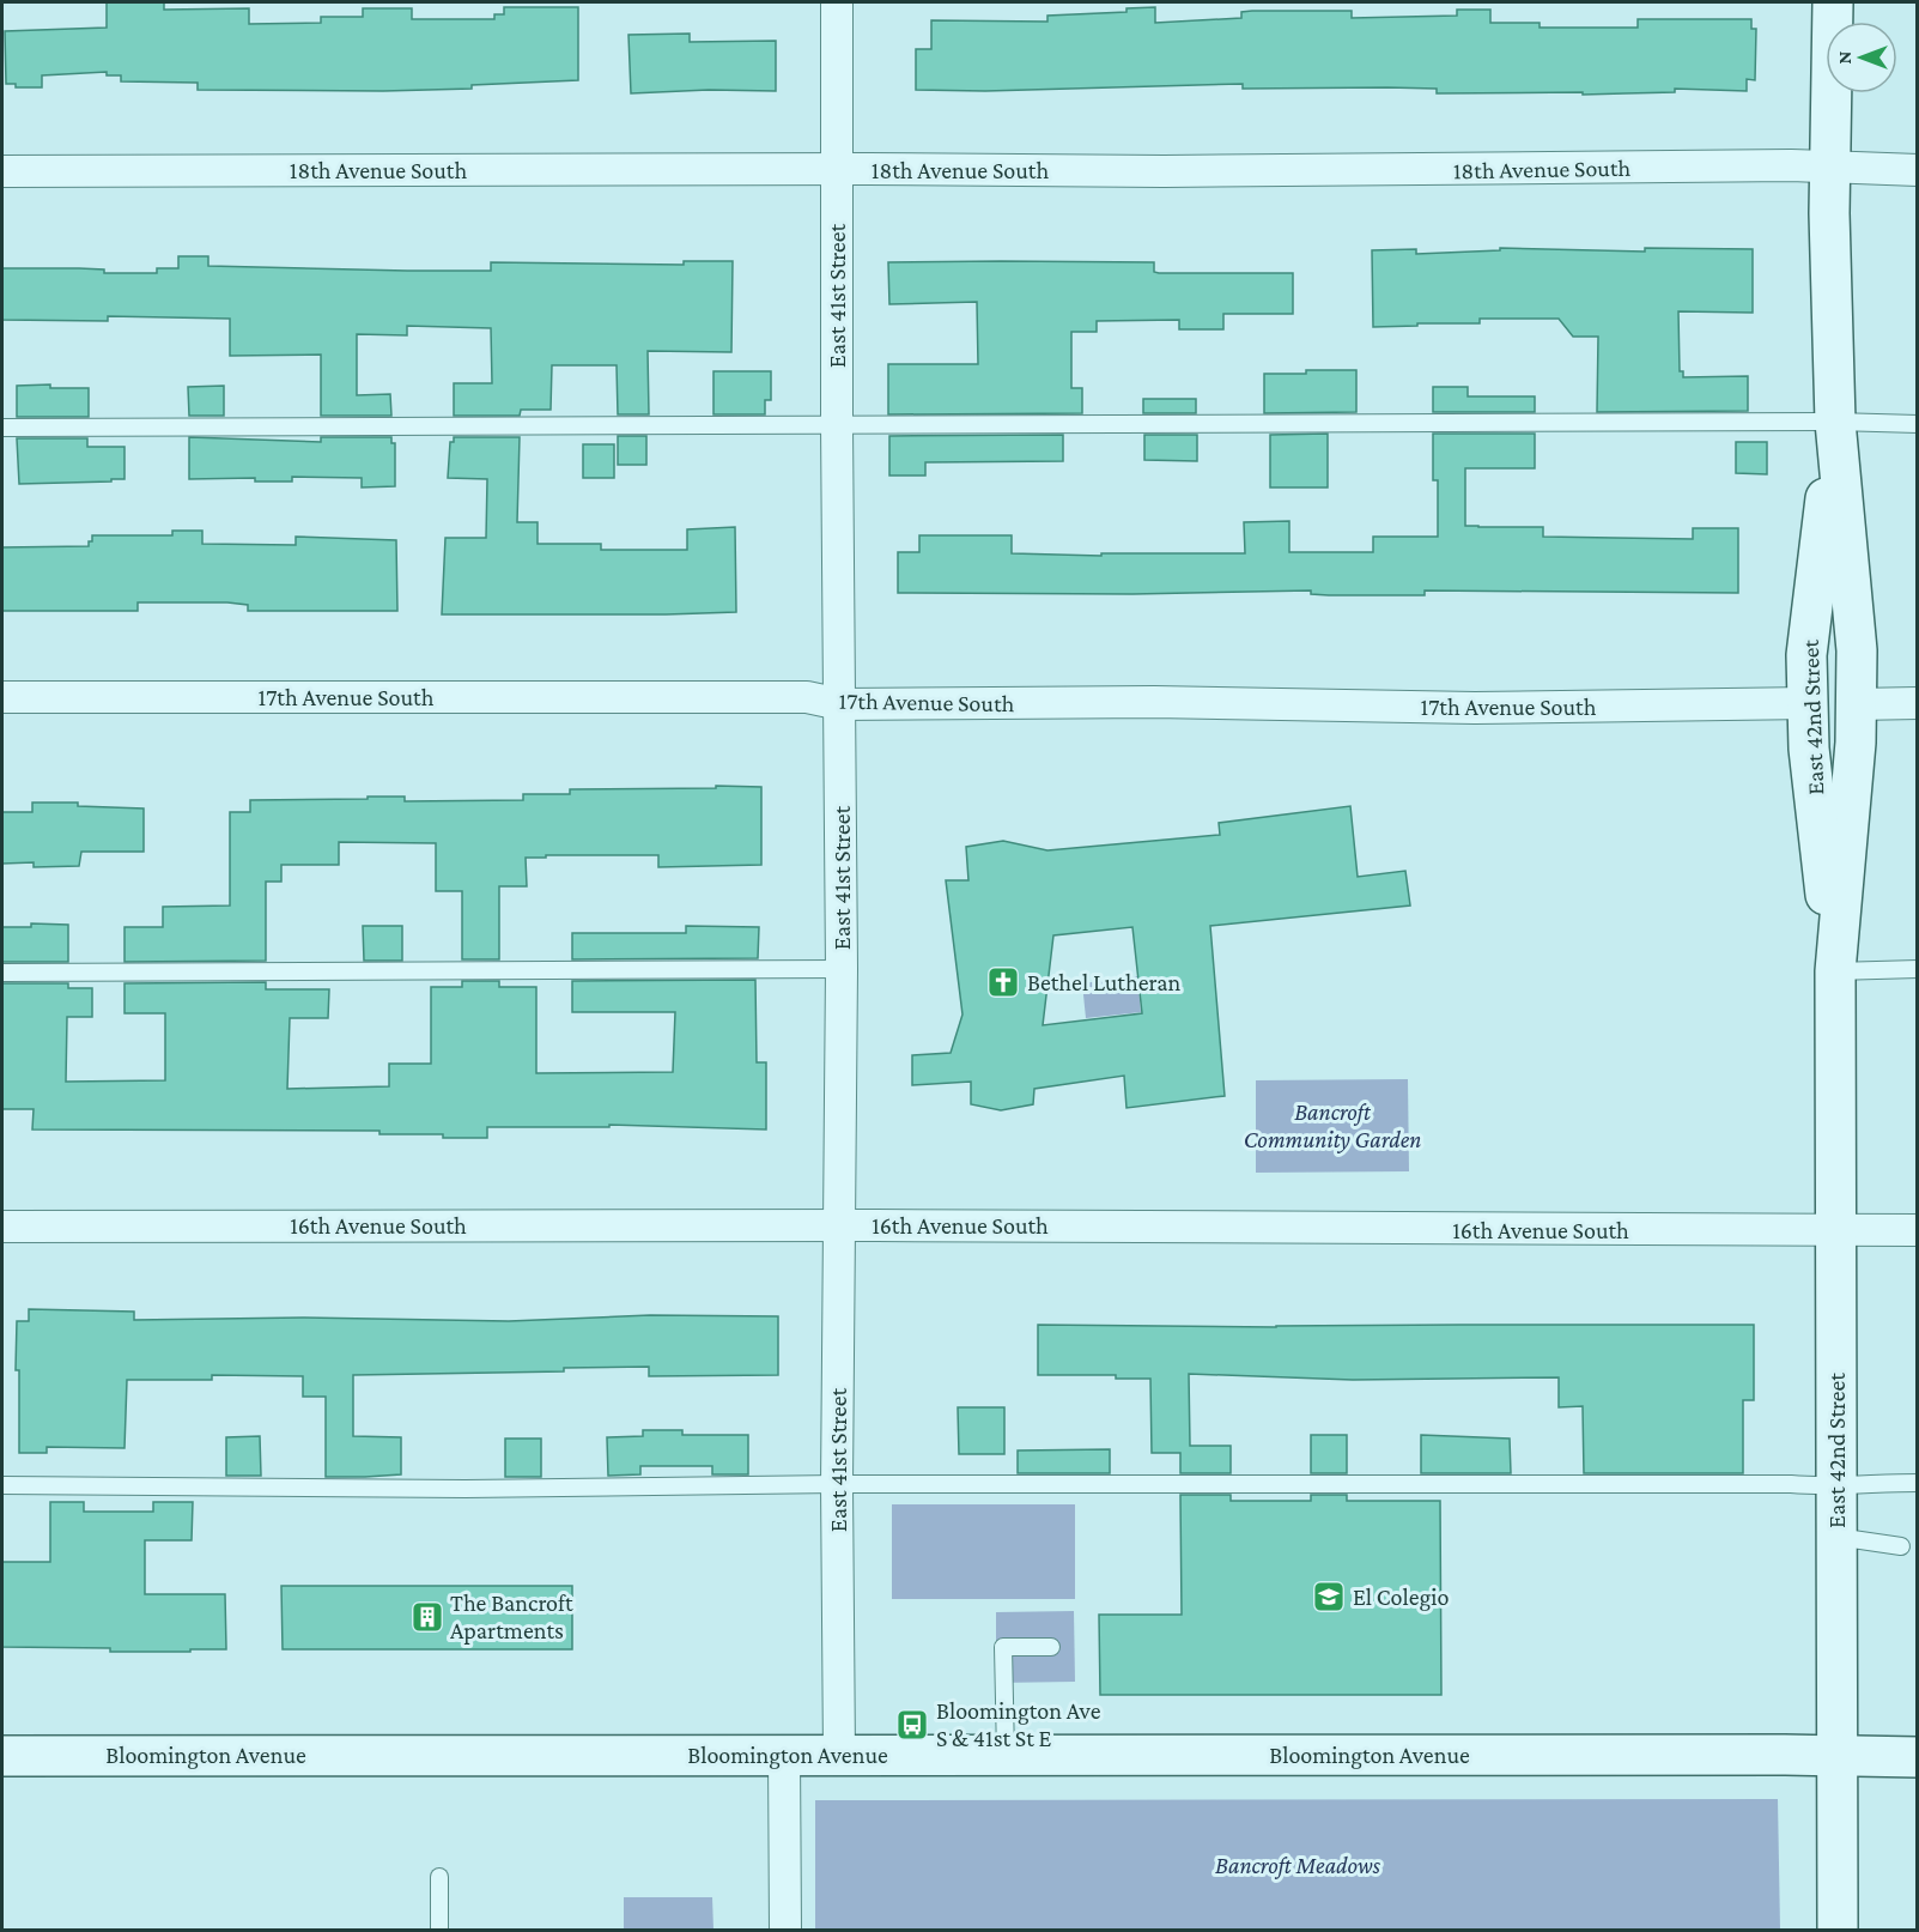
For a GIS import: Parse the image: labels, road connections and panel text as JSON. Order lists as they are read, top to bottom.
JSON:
{
  "streets": {
    "street": [
      "18th Avenue South",
      "East 41st Street",
      "17th Avenue South",
      "East 42nd Street",
      "16th Avenue South",
      "Bloomington Avenue"
    ]
  },
  "crossings": [
    ["18th Avenue South", "East 41st Street"],
    ["18th Avenue South", "East 42nd Street"],
    ["East 41st Street", "17th Avenue South"],
    ["East 41st Street", "16th Avenue South"],
    ["East 41st Street", "Bloomington Avenue"],
    ["17th Avenue South", "East 42nd Street"],
    ["East 42nd Street", "16th Avenue South"],
    ["East 42nd Street", "Bloomington Avenue"]
  ],
  "parks": ["Bancroft Community Garden", "Bancroft Meadows"],
  "places": {
    "church": ["Bethel Lutheran"],
    "school or university": ["El Colegio"],
    "building": ["The Bancroft Apartments"],
    "bus stop": ["Bloomington Ave S & 41st St E"]
  },
  "north": "left"
}
